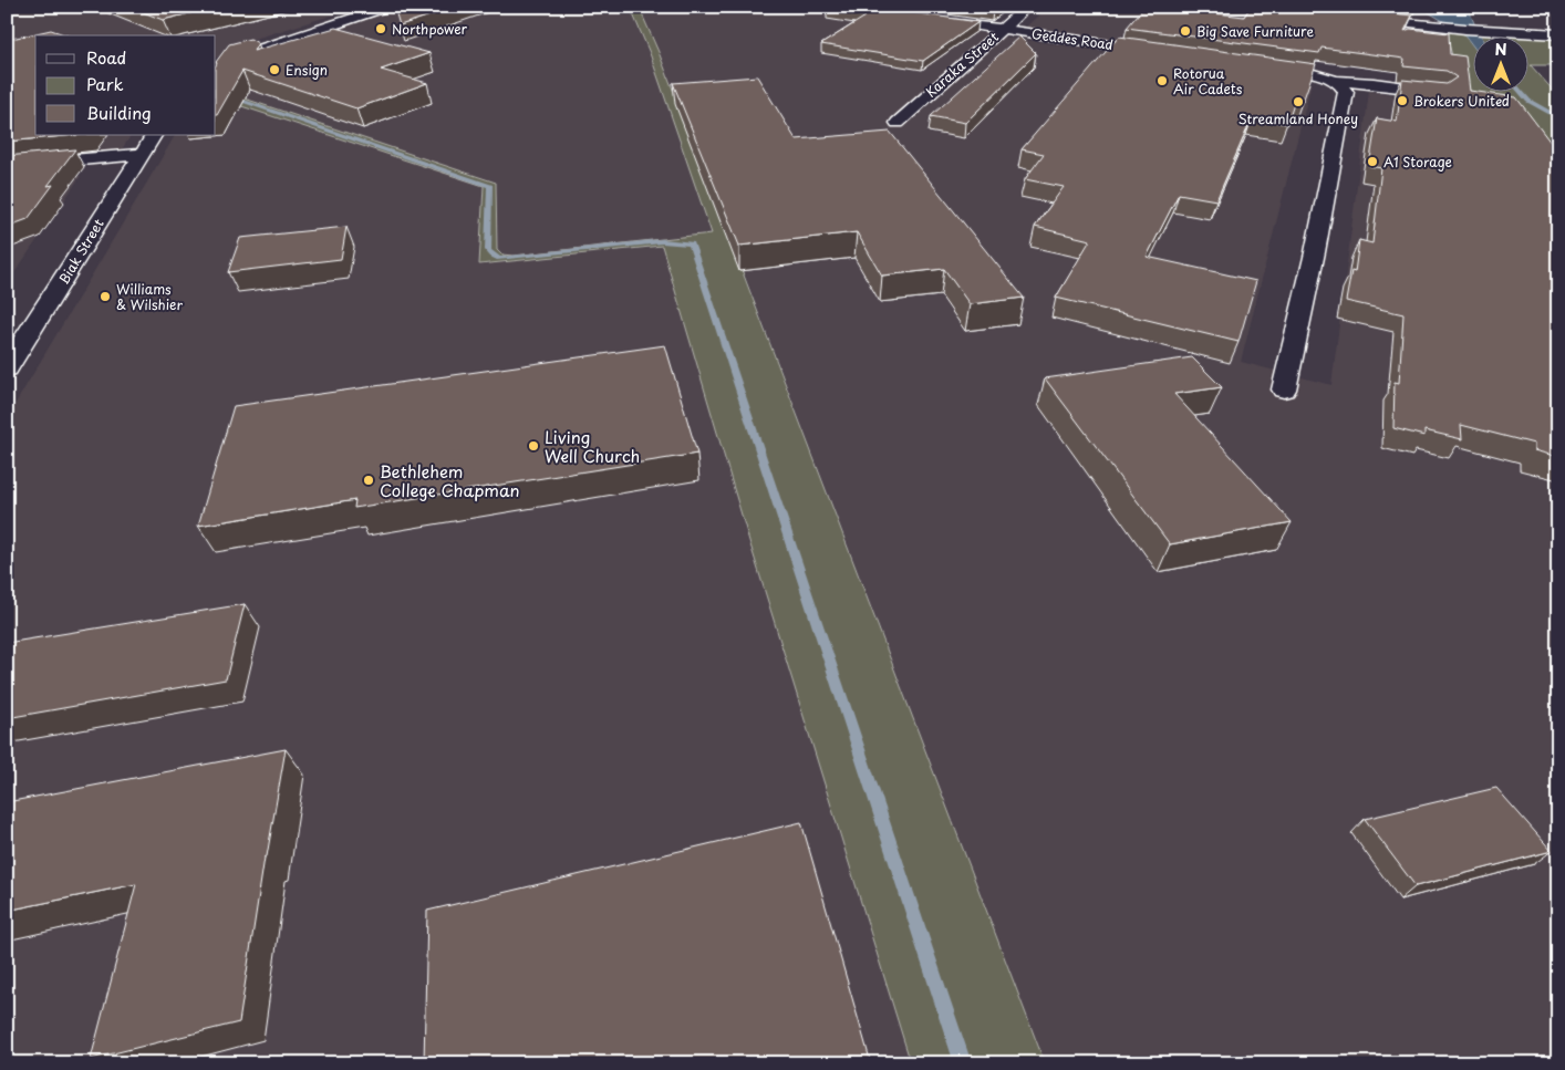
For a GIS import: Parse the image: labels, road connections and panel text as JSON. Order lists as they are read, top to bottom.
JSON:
{
  "streets": {
    "street": ["Geddes Road", "Karaka Street", "Biak Street"]
  },
  "crossings": [
    ["Geddes Road", "Karaka Street"]
  ],
  "places": [
    "Northpower",
    "Big Save Furniture",
    "Ensign",
    "Rotorua Air Cadets",
    "Brokers United",
    "Streamland Honey",
    "A1 Storage",
    "Williams & Wilshier",
    "Living Well Church",
    "Bethlehem College Chapman"
  ],
  "legend": ["Road", "Park", "Building"],
  "north": "top"
}
